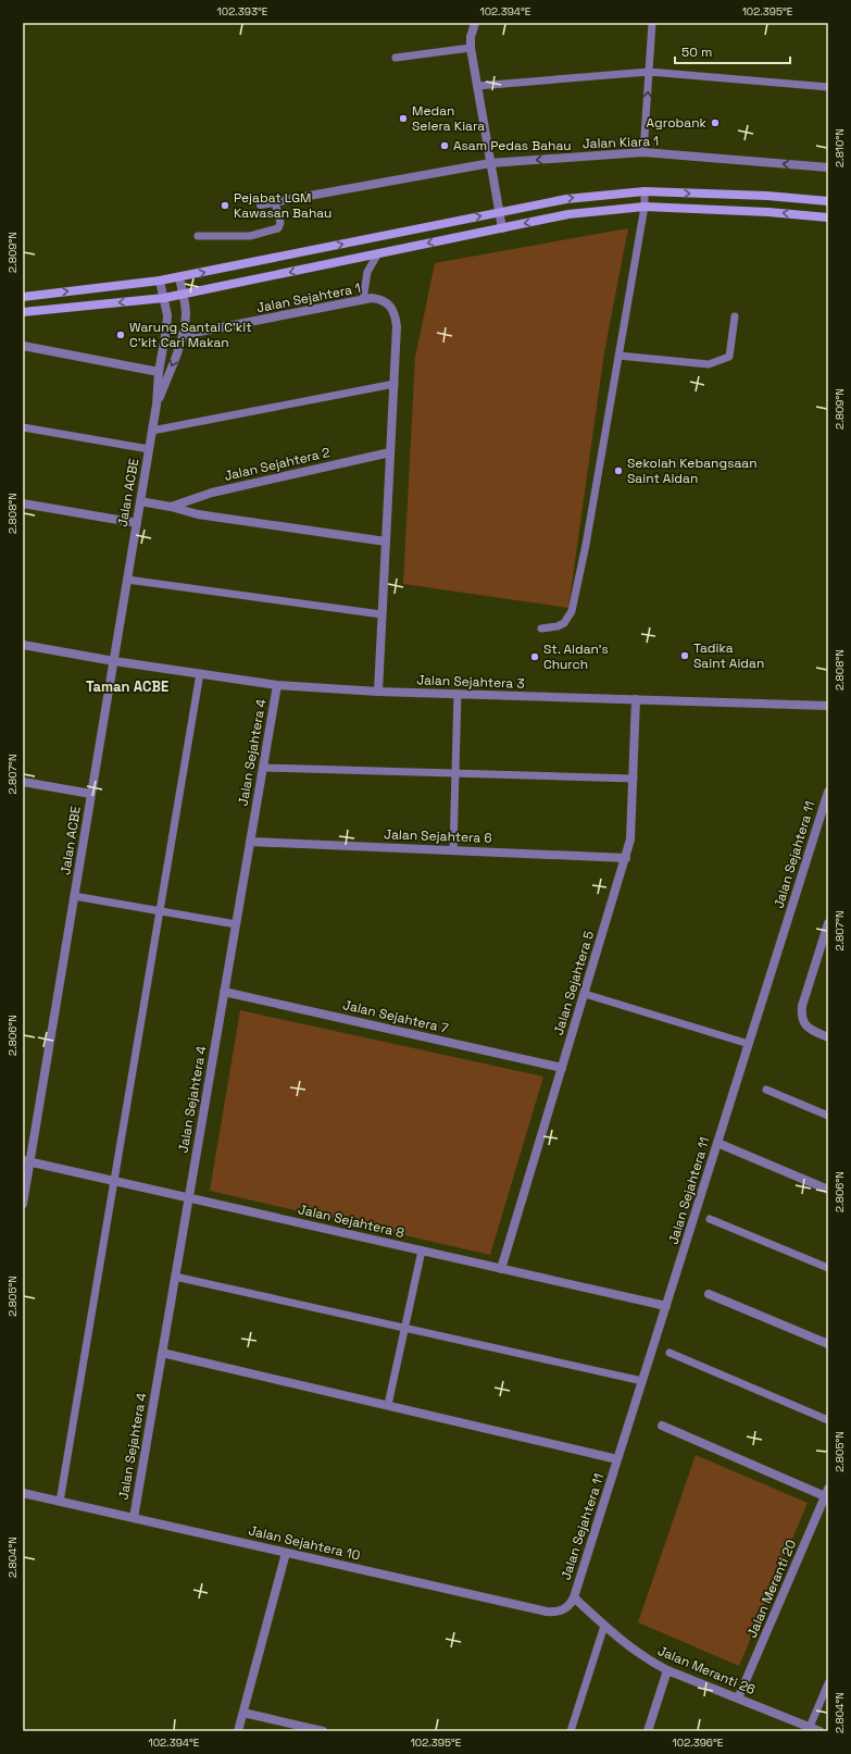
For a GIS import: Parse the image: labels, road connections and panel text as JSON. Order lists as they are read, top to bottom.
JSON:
{
  "streets": {
    "street": [
      "Jalan Kiara 1",
      "Jalan Sejahtera 1",
      "Jalan Sejahtera 2",
      "Jalan ACBE",
      "Jalan Sejahtera 3",
      "Jalan Sejahtera 4",
      "Jalan Sejahtera 6",
      "Jalan Sejahtera 11",
      "Jalan Sejahtera 5",
      "Jalan Sejahtera 7",
      "Jalan Sejahtera 8",
      "Jalan Sejahtera 10",
      "Jalan Meranti 20",
      "Jalan Meranti 26"
    ]
  },
  "crossings": [
    ["Jalan Sejahtera 1", "Jalan ACBE"],
    ["Jalan Sejahtera 2", "Jalan ACBE"],
    ["Jalan ACBE", "Jalan Sejahtera 3"],
    ["Jalan ACBE", "Jalan Sejahtera 8"],
    ["Jalan Sejahtera 3", "Jalan Sejahtera 4"],
    ["Jalan Sejahtera 3", "Jalan Sejahtera 5"],
    ["Jalan Sejahtera 4", "Jalan Sejahtera 6"],
    ["Jalan Sejahtera 4", "Jalan Sejahtera 7"],
    ["Jalan Sejahtera 4", "Jalan Sejahtera 8"],
    ["Jalan Sejahtera 4", "Jalan Sejahtera 10"],
    ["Jalan Sejahtera 6", "Jalan Sejahtera 5"],
    ["Jalan Sejahtera 11", "Jalan Sejahtera 8"],
    ["Jalan Sejahtera 11", "Jalan Sejahtera 10"],
    ["Jalan Sejahtera 11", "Jalan Meranti 26"],
    ["Jalan Sejahtera 5", "Jalan Sejahtera 7"],
    ["Jalan Sejahtera 5", "Jalan Sejahtera 8"],
    ["Jalan Sejahtera 10", "Jalan Meranti 26"],
    ["Jalan Meranti 20", "Jalan Meranti 26"]
  ],
  "one_way": ["Jalan Kiara 1"],
  "districts": ["Taman ACBE"],
  "places": [
    "Medan Selera Kiara",
    "Agrobank",
    "Asam Pedas Bahau",
    "Pejabat LGM Kawasan Bahau",
    "Warung Santai C'kit C'kit Cari Makan",
    "Sekolah Kebangsaan Saint Aidan",
    "Tadika Saint Aidan",
    "St. Aidan's Church"
  ],
  "scale_bar": "50 m",
  "coordinates": [
    "102.393°E",
    "102.394°E",
    "102.395°E",
    "2.810°N",
    "2.809°N",
    "2.808°N",
    "2.807°N",
    "2.806°N",
    "2.805°N",
    "2.804°N",
    "102.396°E"
  ]
}
